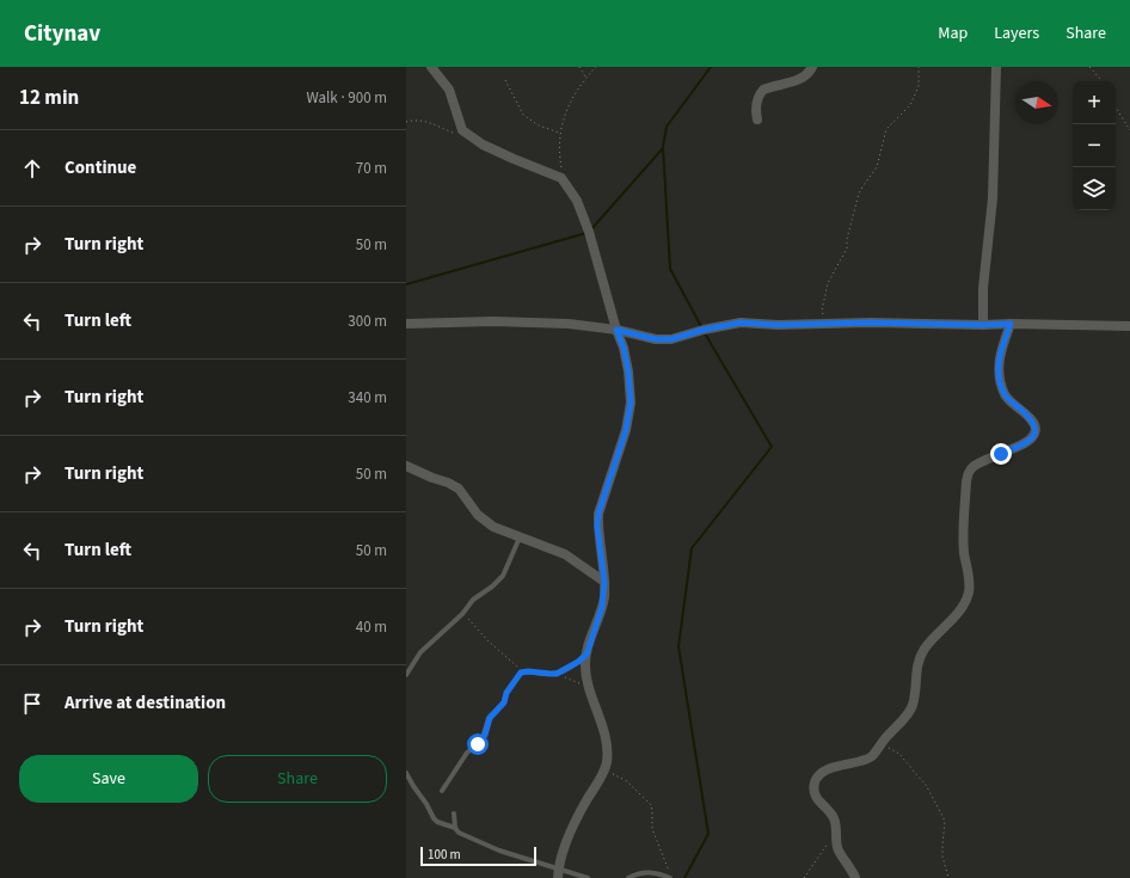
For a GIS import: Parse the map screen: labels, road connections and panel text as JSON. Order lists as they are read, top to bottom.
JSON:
{
  "scale_bar": "100 m",
  "north": "right",
  "page": {
    "header": "Citynav",
    "nav": ["Map", "Layers", "Share"],
    "heading": ["12 min", "Walk · 900 m"],
    "map_buttons": ["+", "−"],
    "list": [
      ["Continue", "70 m"],
      ["Turn right", "50 m"],
      ["Turn left", "300 m"],
      ["Turn right", "340 m"],
      ["Turn right", "50 m"],
      ["Turn left", "50 m"],
      ["Turn right", "40 m"],
      "Arrive at destination"
    ],
    "buttons": ["Save", "Share"],
    "scale": "100 m"
  }
}
